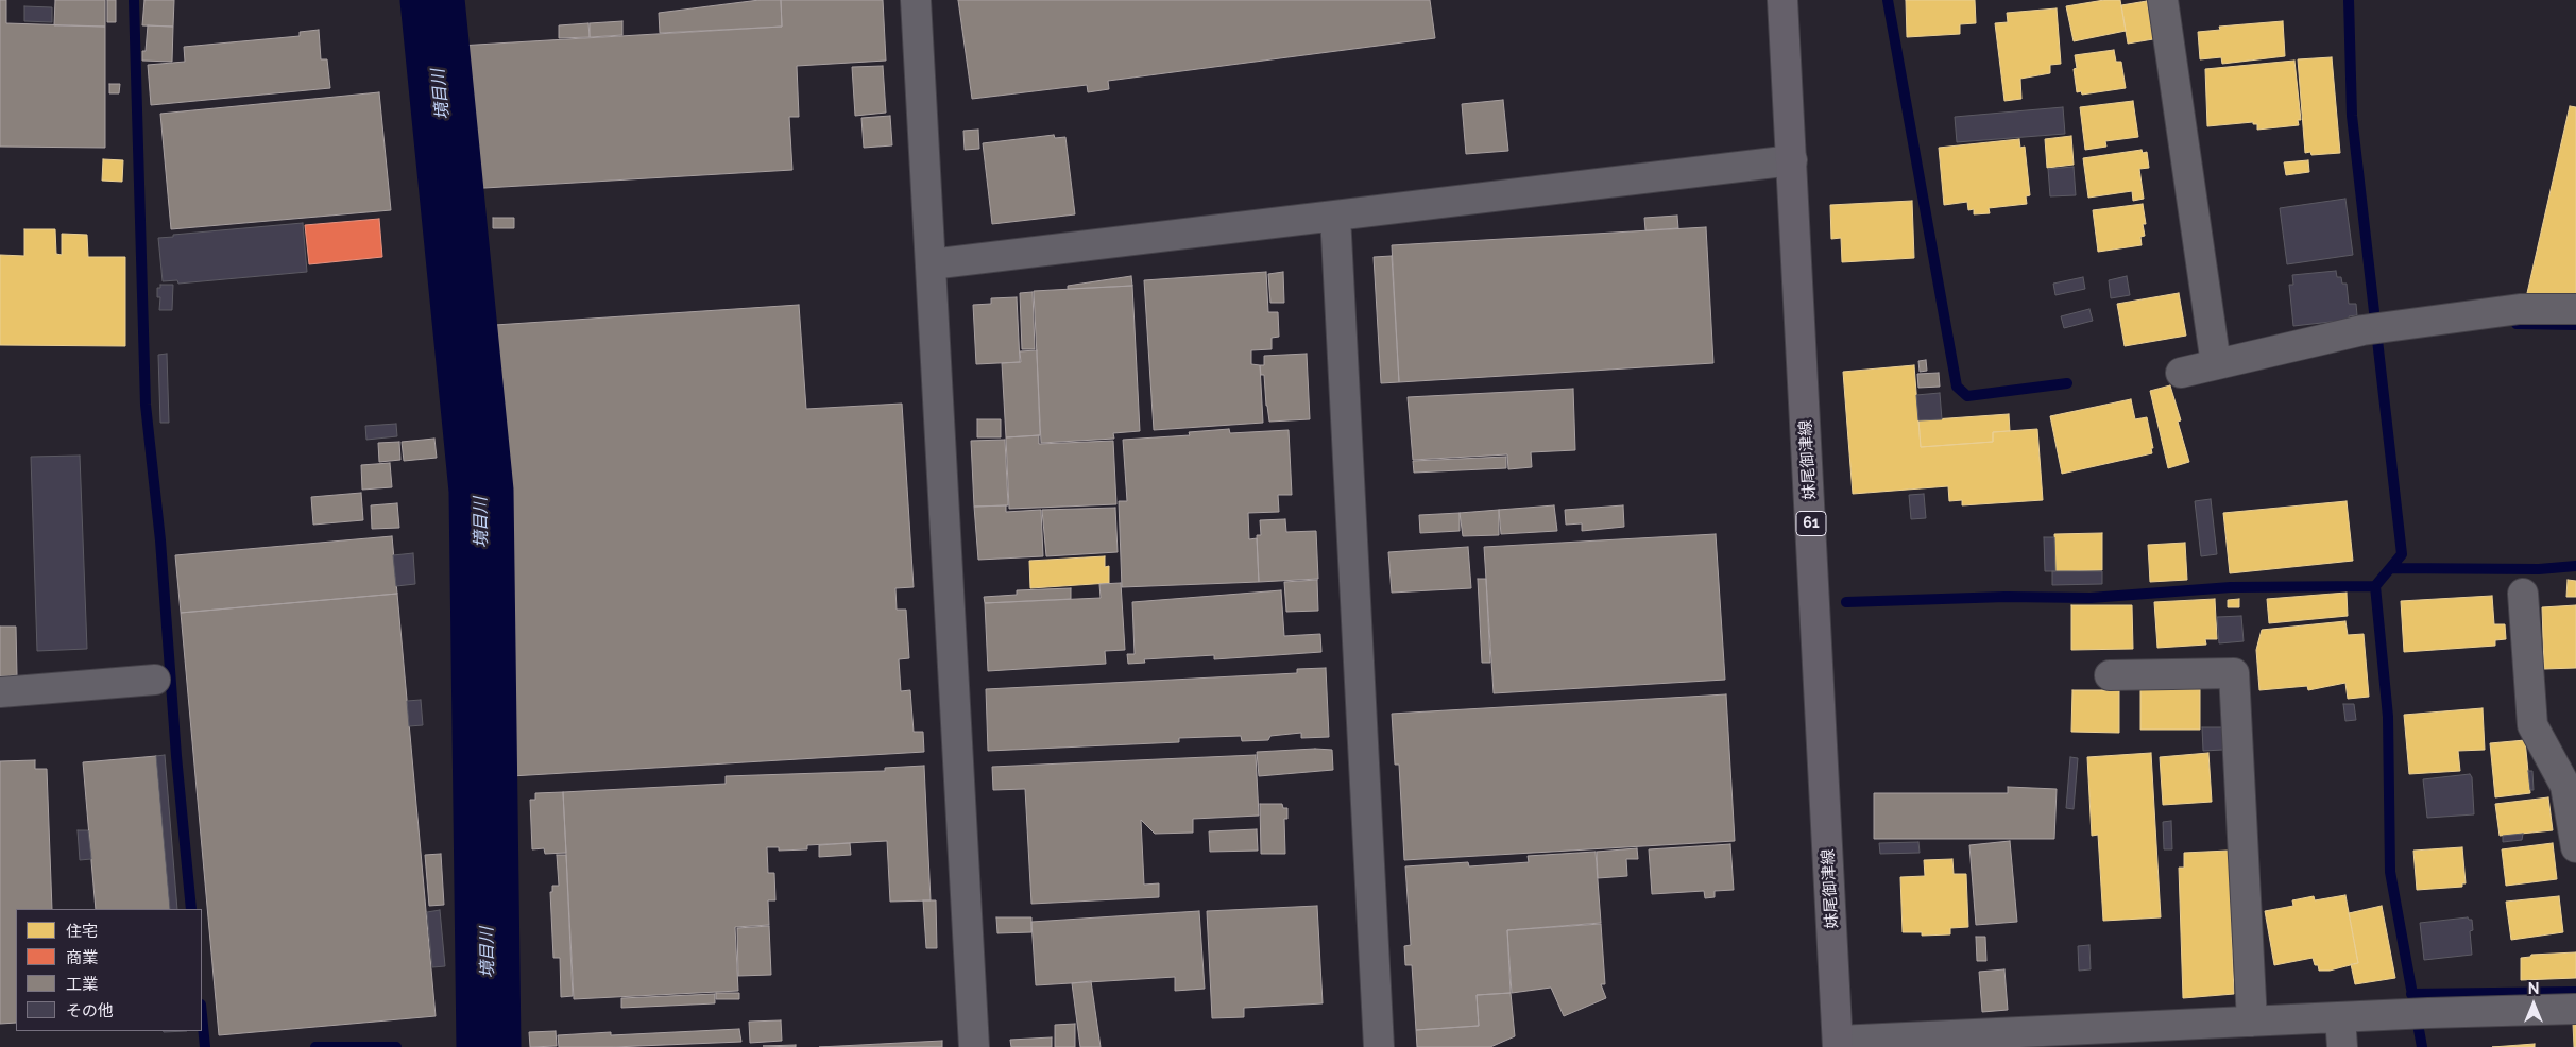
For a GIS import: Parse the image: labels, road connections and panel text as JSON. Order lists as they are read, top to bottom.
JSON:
{
  "streets": {
    "main road": ["妹尾御津線", "61"]
  },
  "water": ["境目川"],
  "legend": [
    "住宅",
    "商業",
    "工業",
    "その他"
  ],
  "north": "top"
}
